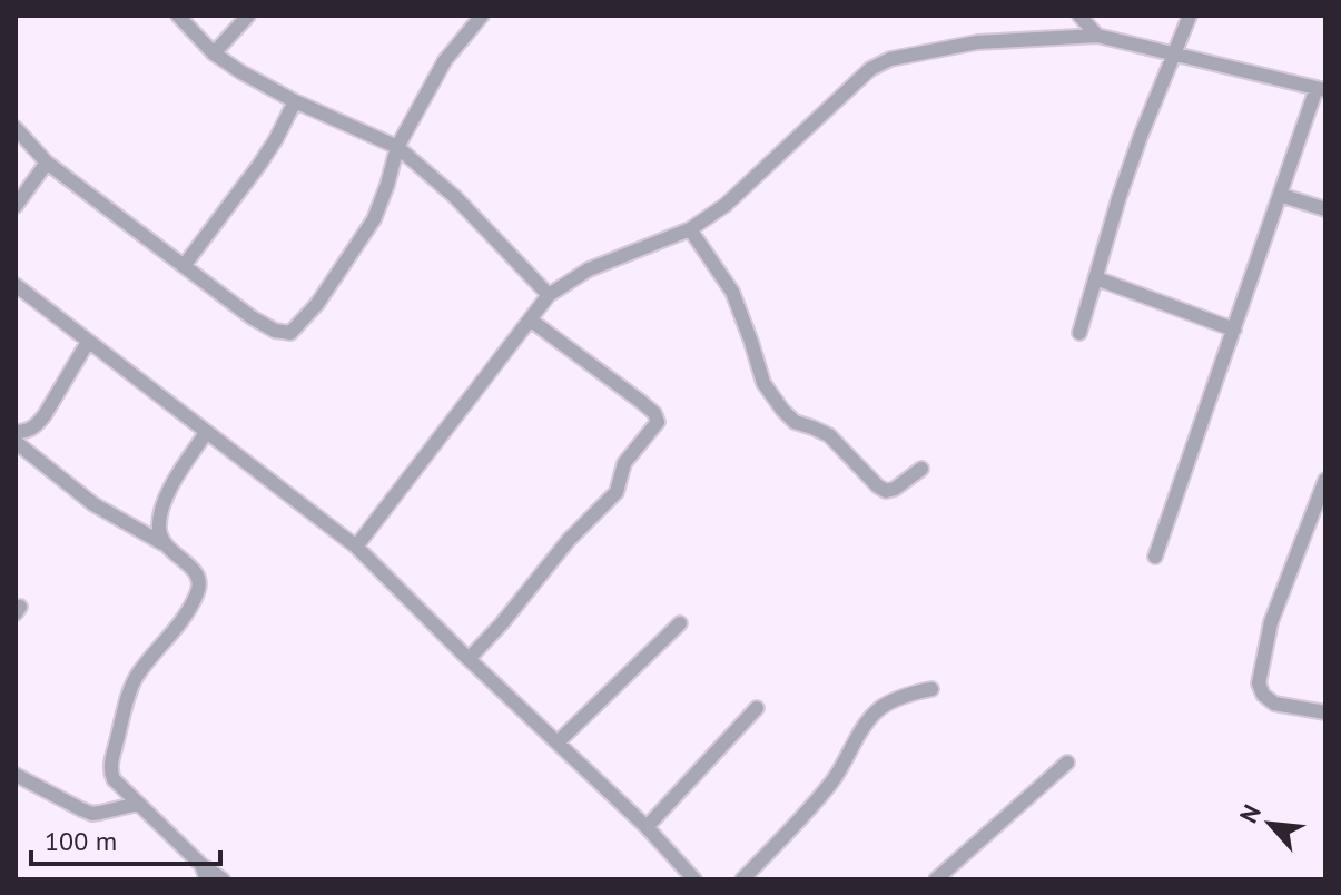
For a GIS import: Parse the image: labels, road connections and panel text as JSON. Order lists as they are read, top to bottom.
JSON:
{
  "scale_bar": "100 m",
  "north": "top left"
}
